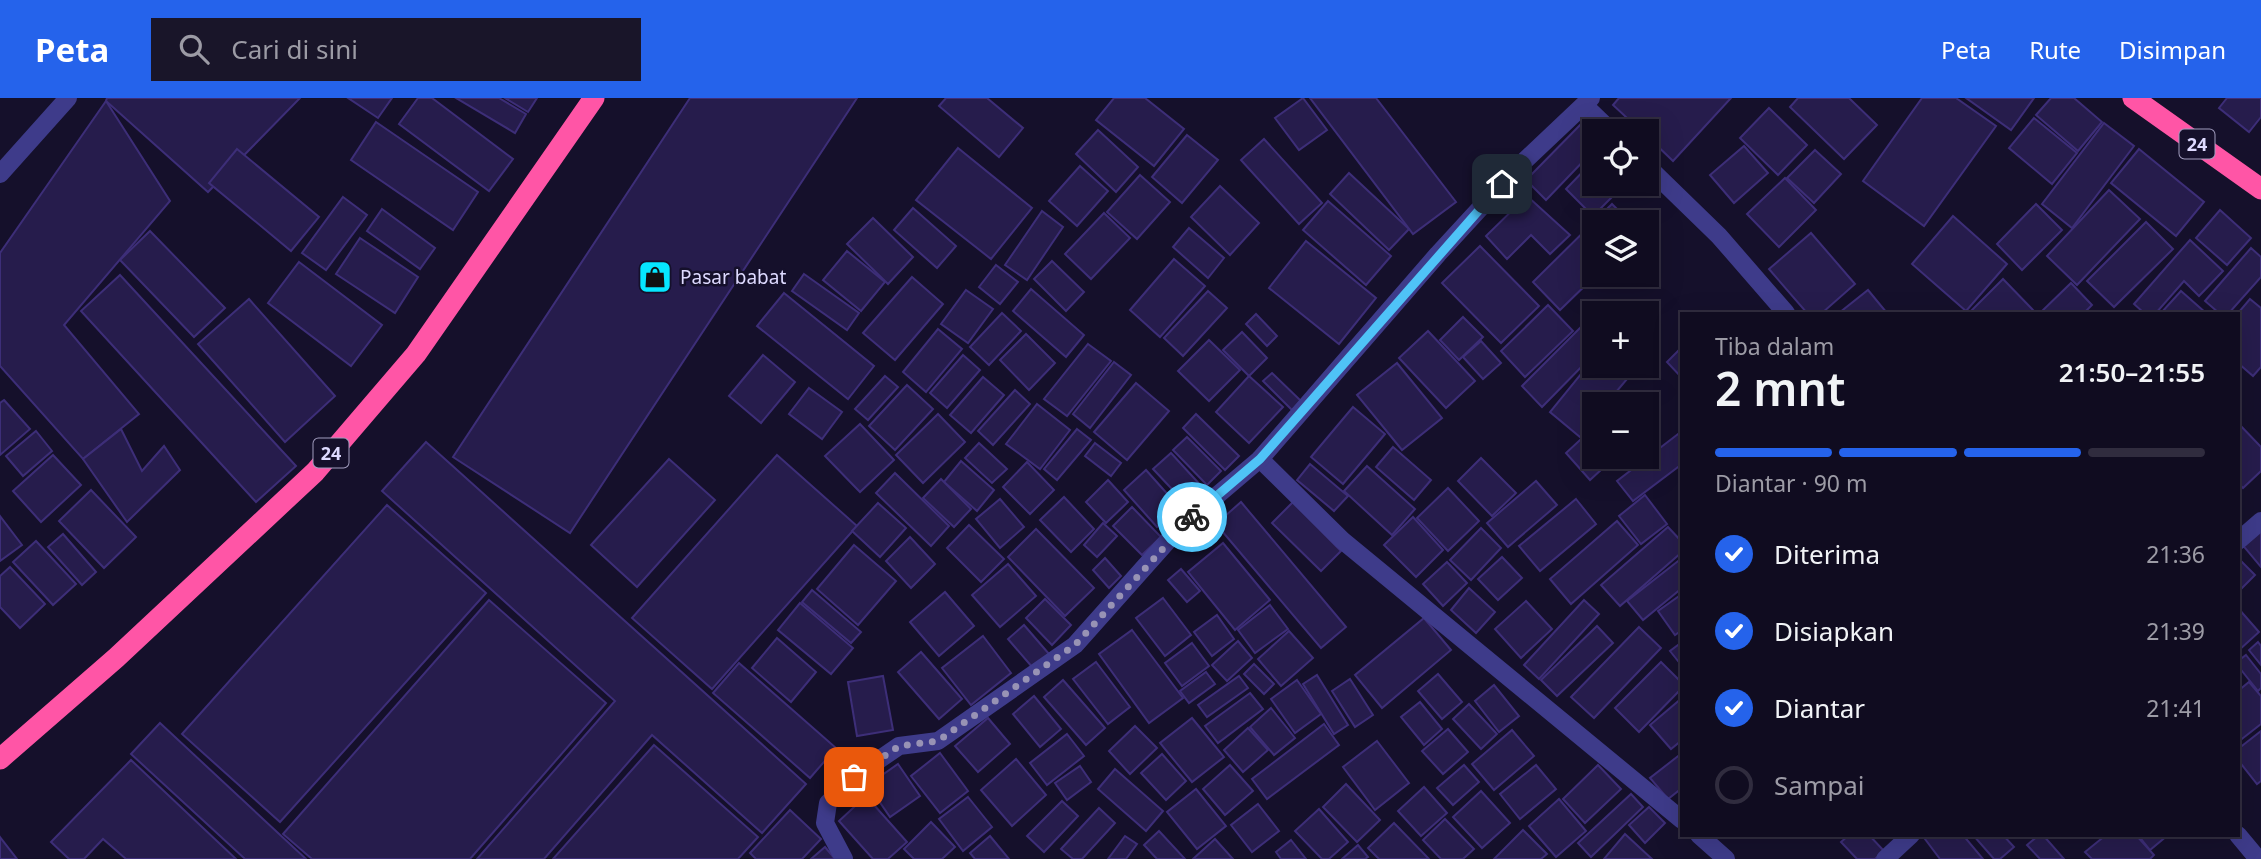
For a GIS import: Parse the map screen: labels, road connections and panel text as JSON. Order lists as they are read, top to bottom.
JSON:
{
  "streets": {
    "highway": ["24"]
  },
  "places": {
    "shop": ["Pasar babat"]
  },
  "page": {
    "header": "Peta",
    "search": "Cari di sini",
    "nav": ["Peta", "Rute", "Disimpan"],
    "map_buttons": ["+", "−"],
    "heading": ["2 mnt", "Tiba dalam", "21:50–21:55"],
    "bar": "Diantar · 90 m",
    "list": [
      ["Diterima", "21:36"],
      ["Disiapkan", "21:39"],
      ["Diantar", "21:41"],
      "Sampai"
    ]
  }
}
